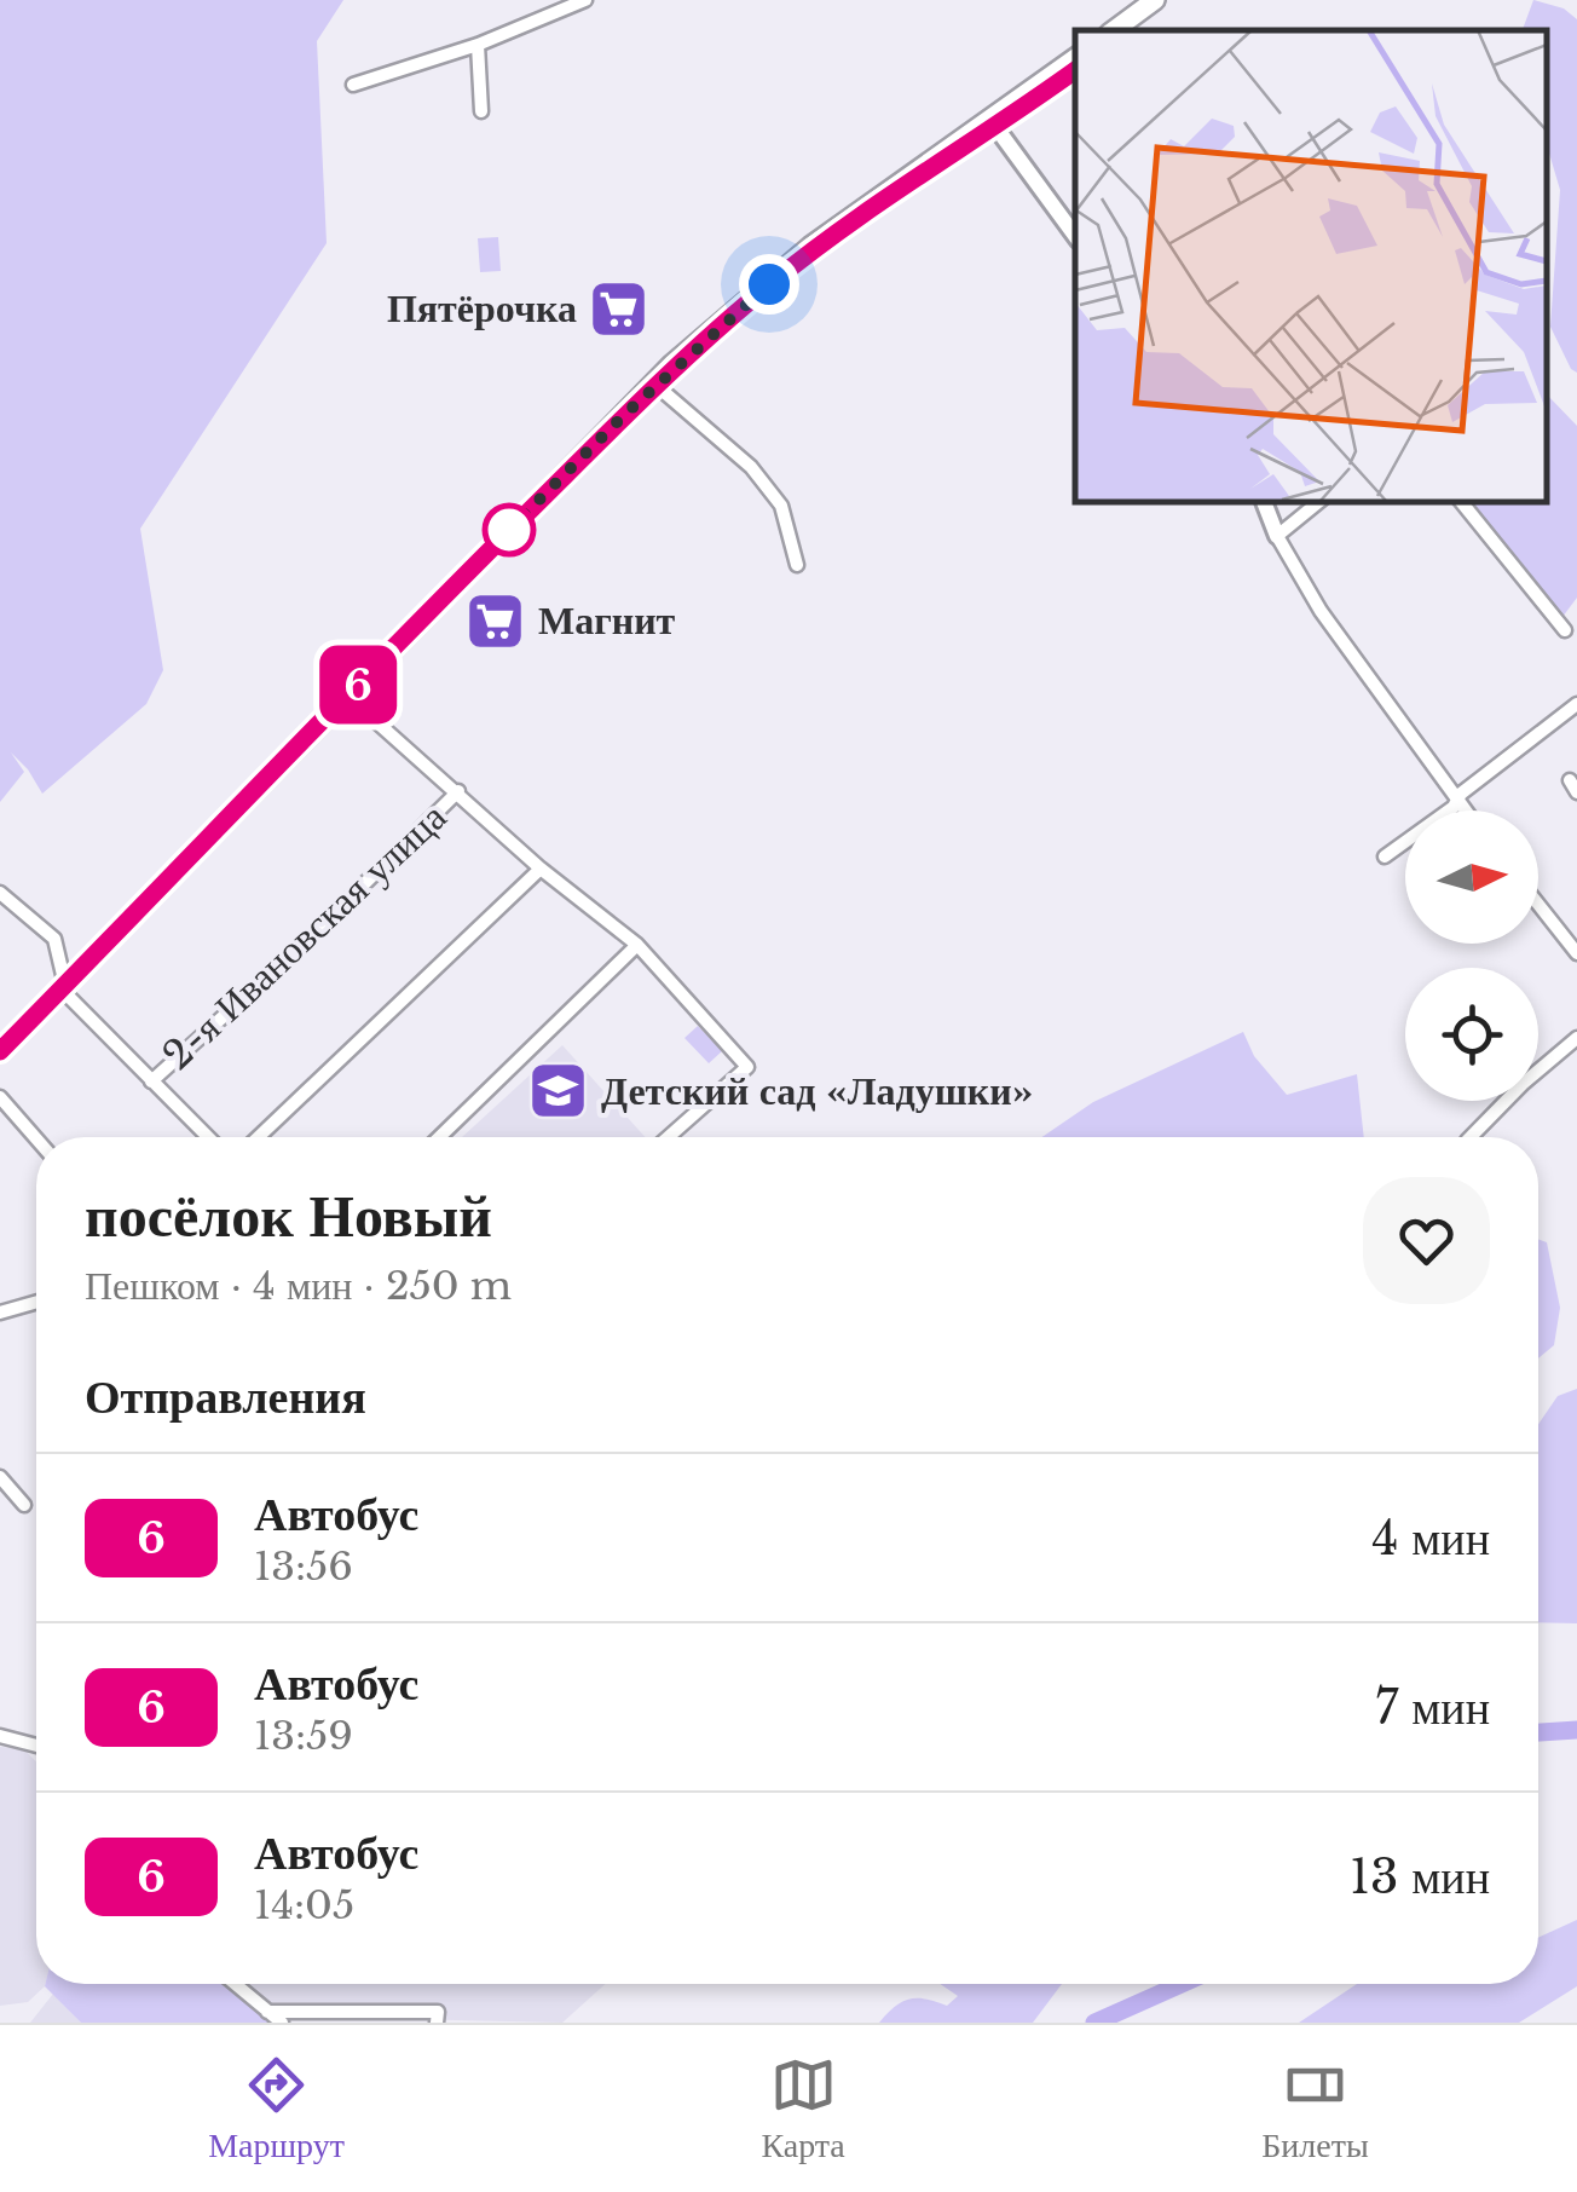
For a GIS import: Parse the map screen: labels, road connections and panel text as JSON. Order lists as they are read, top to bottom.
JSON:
{
  "streets": {
    "street": ["2-я Ивановская улица"]
  },
  "places": {
    "supermarket": ["Пятёрочка", "Магнит"],
    "school or university": ["Детский сад «Ладушки»"]
  },
  "lines": ["bus line 6"],
  "north": "right",
  "page": {
    "on_map": "6",
    "heading": [
      ["посёлок Новый", "Пешком · 4 мин · 250 m"],
      "Отправления"
    ],
    "list": [
      {
        "mark": "6",
        "name": "Автобус",
        "note": "13:56",
        "value": "4 мин"
      },
      {
        "mark": "6",
        "name": "Автобус",
        "note": "13:59",
        "value": "7 мин"
      },
      {
        "mark": "6",
        "name": "Автобус",
        "note": "14:05",
        "value": "13 мин"
      }
    ],
    "tabs": ["Маршрут", "Карта", "Билеты"]
  }
}
